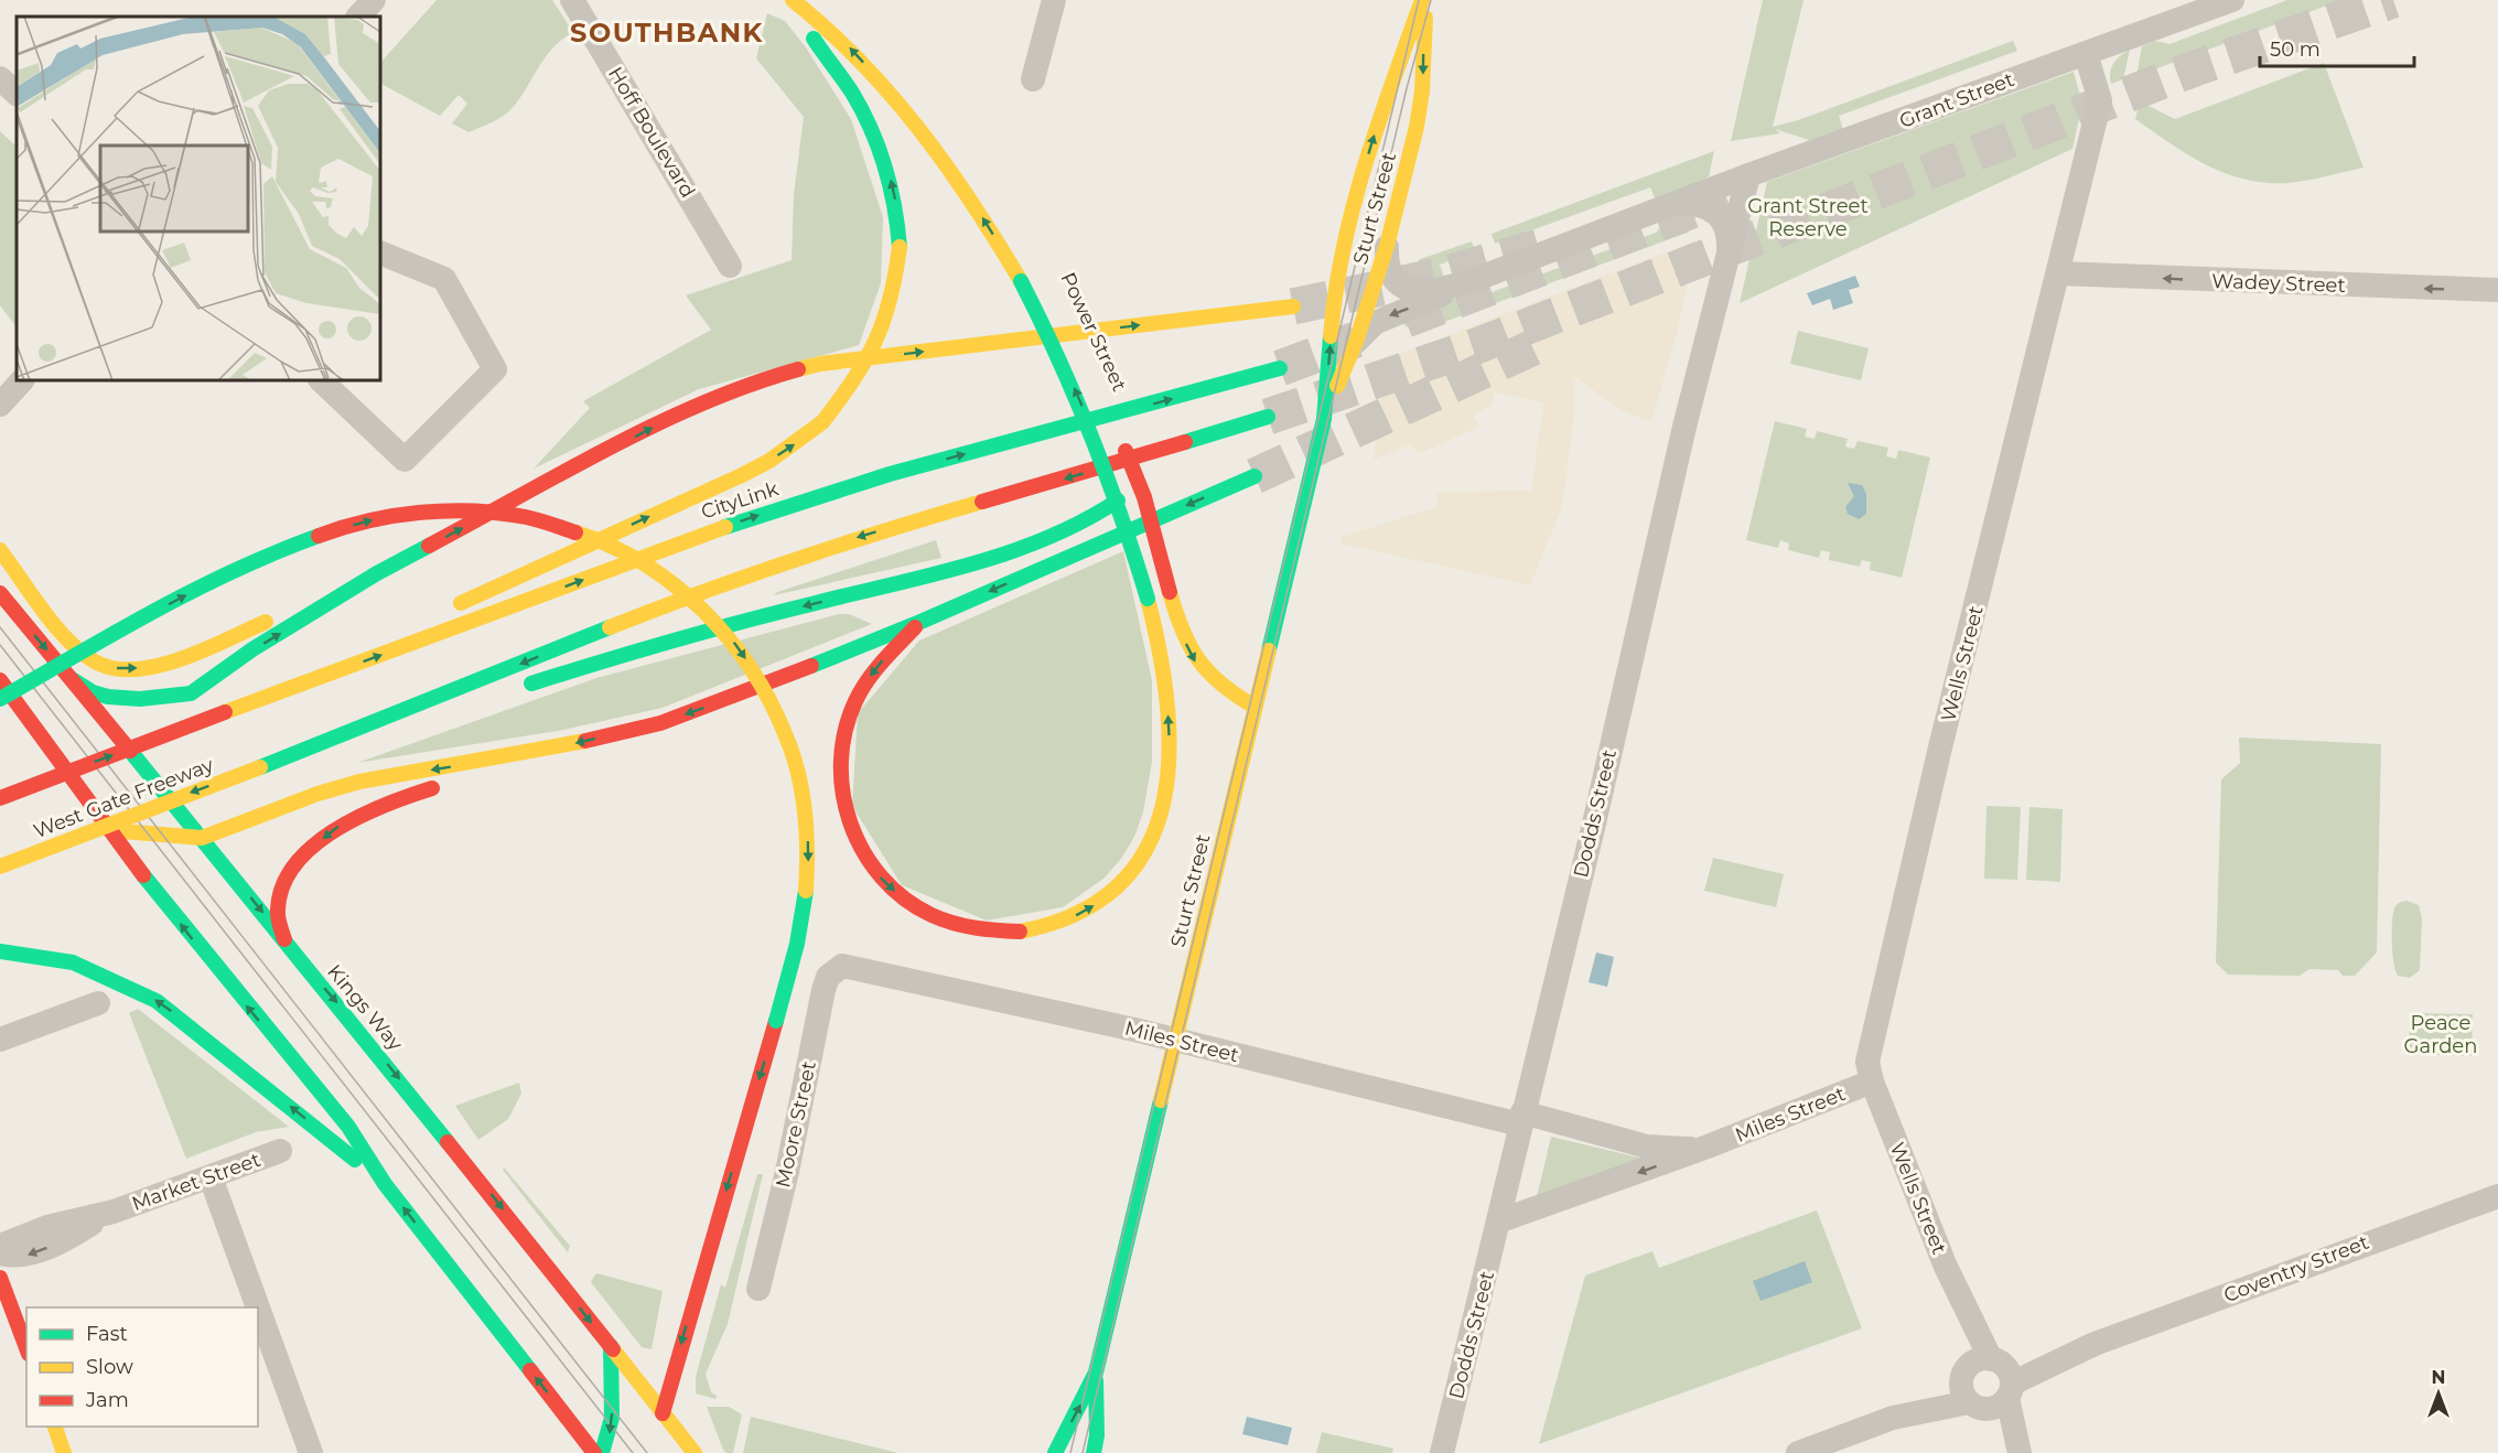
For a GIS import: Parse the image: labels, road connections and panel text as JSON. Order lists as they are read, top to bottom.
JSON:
{
  "streets": {
    "main road": [
      "Sturt Street",
      "Power Street",
      "CityLink",
      "West Gate Freeway",
      "Kings Way"
    ],
    "street": [
      "Grant Street",
      "Hoff Boulevard",
      "Wadey Street",
      "Wells Street",
      "Dodds Street",
      "Miles Street",
      "Moore Street",
      "Market Street",
      "Coventry Street"
    ]
  },
  "crossings": [
    ["Grant Street", "Sturt Street"],
    ["Grant Street", "Wells Street"],
    ["Grant Street", "Dodds Street"],
    ["Sturt Street", "Power Street"],
    ["Sturt Street", "Miles Street"],
    ["Wadey Street", "Wells Street"],
    ["Wells Street", "Miles Street"],
    ["Wells Street", "Coventry Street"],
    ["Dodds Street", "Miles Street"],
    ["Miles Street", "Moore Street"]
  ],
  "one_way": ["Wadey Street"],
  "districts": ["SOUTHBANK"],
  "parks": ["Grant Street Reserve", "Peace Garden"],
  "legend": ["Fast", "Slow", "Jam"],
  "scale_bar": "50 m",
  "north": "top"
}
